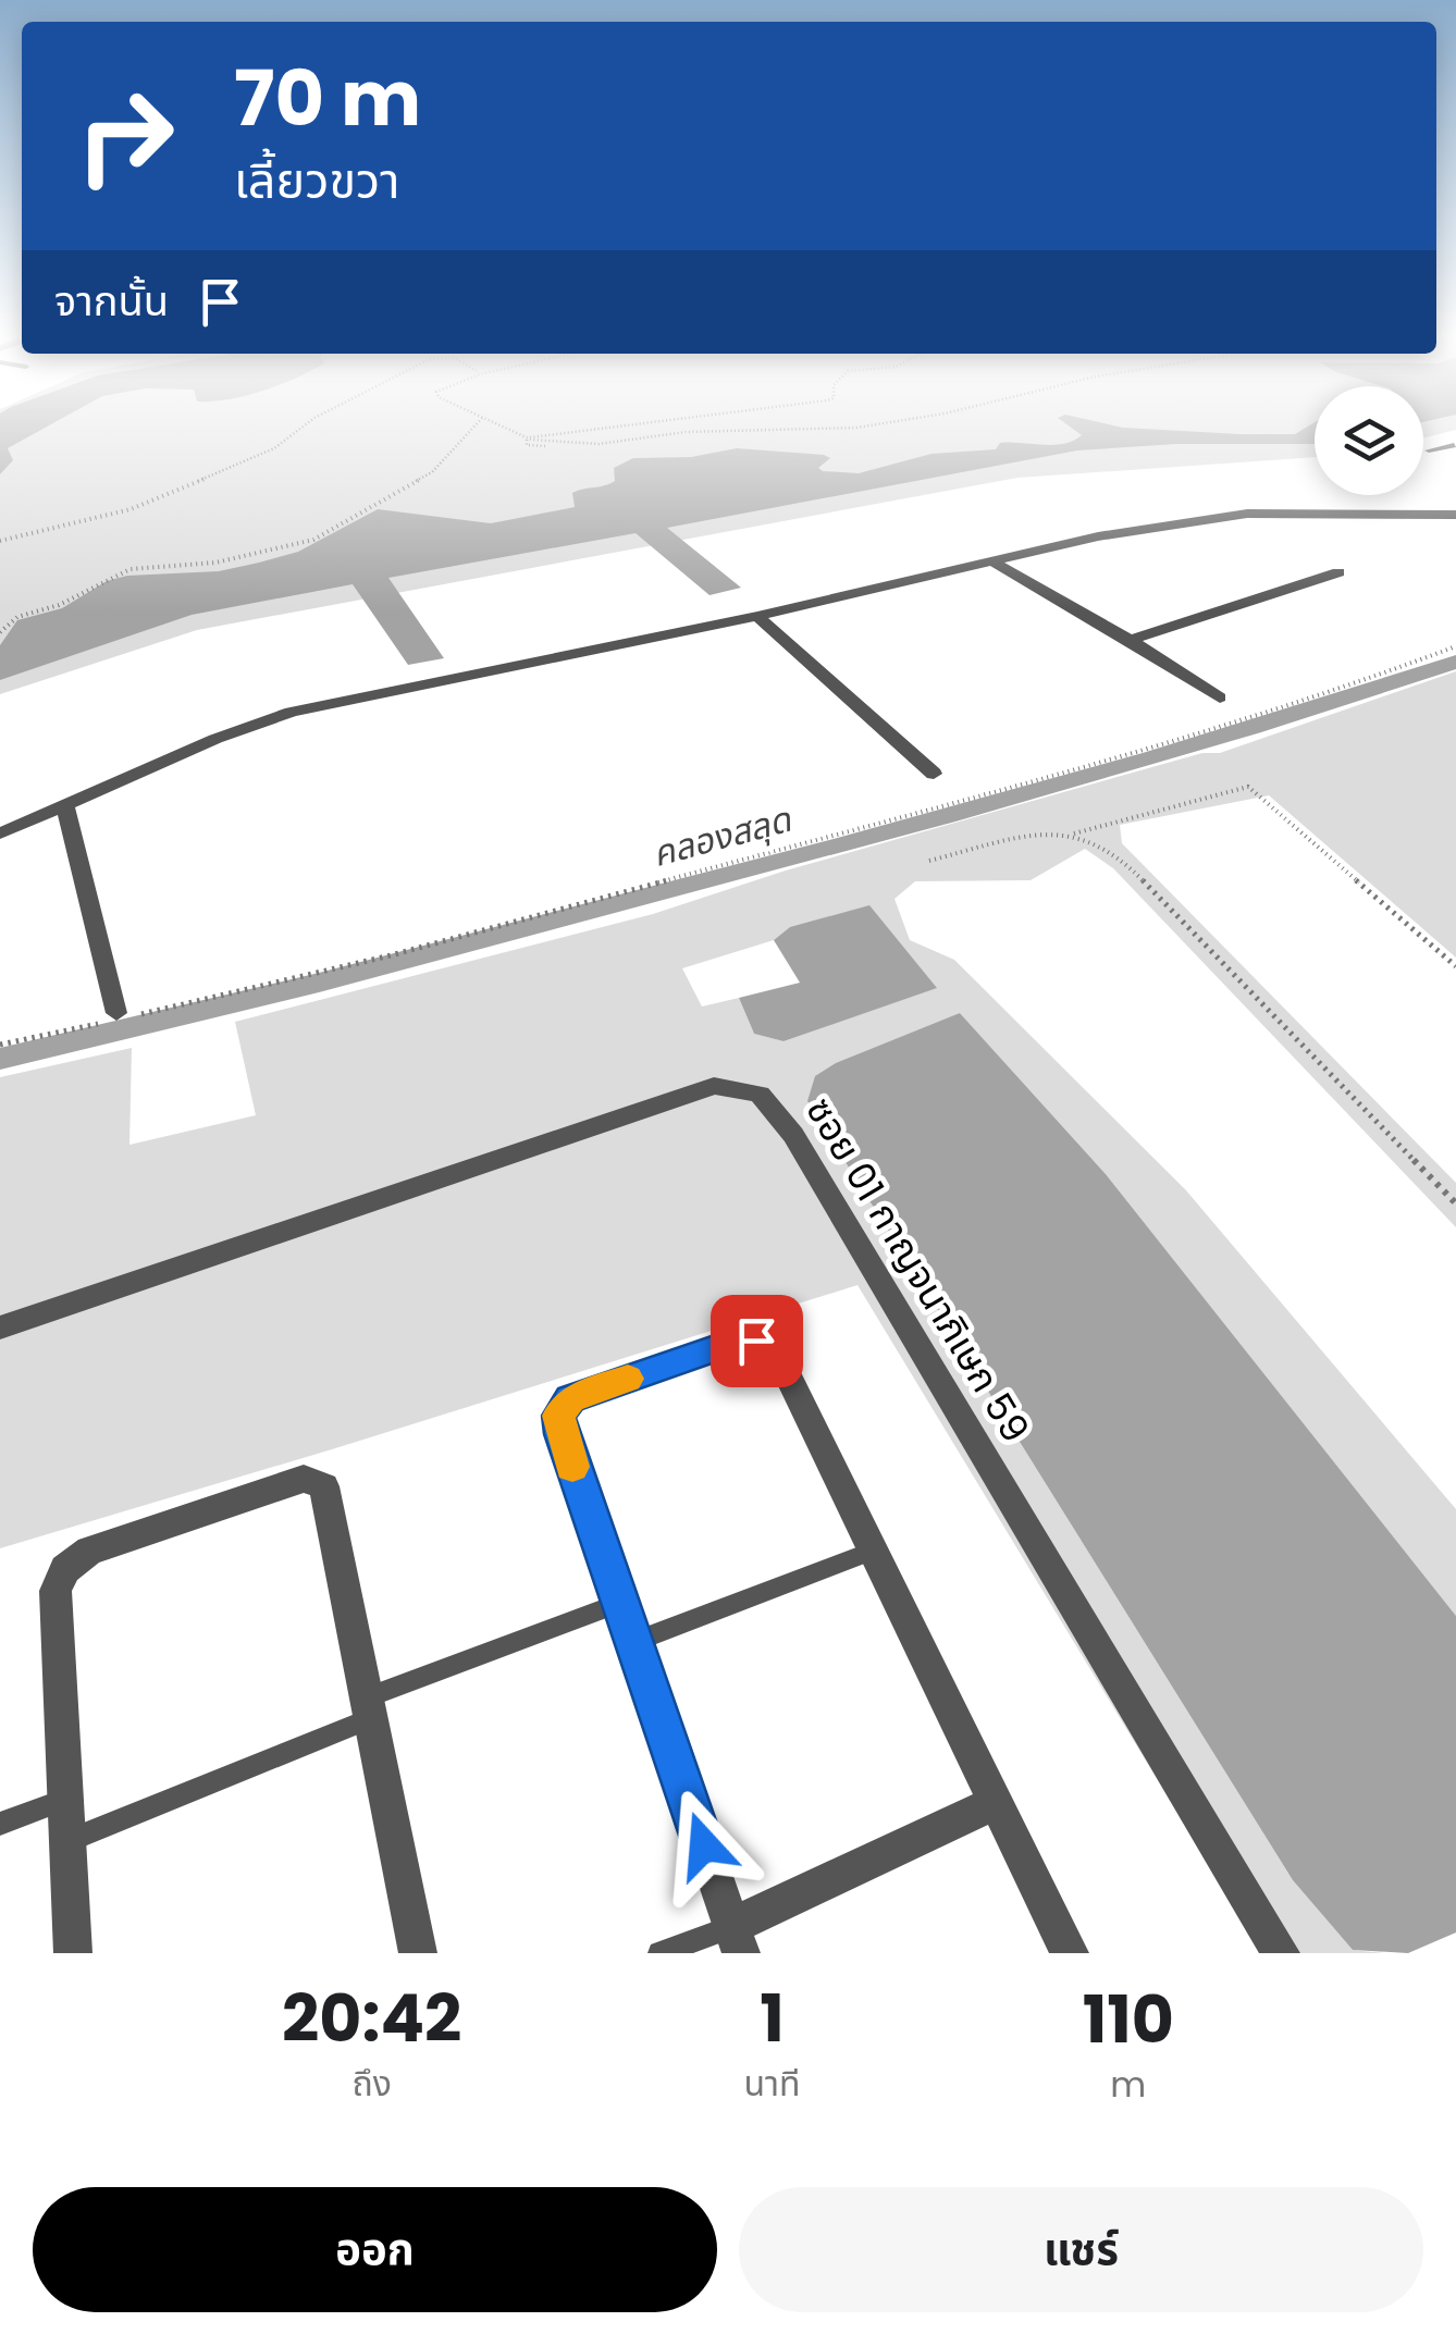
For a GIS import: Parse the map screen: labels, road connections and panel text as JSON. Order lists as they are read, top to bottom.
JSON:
{
  "streets": {
    "street": ["ซอย 01 กาญจนาภิเษก 59"]
  },
  "water": ["คลองสลุด"],
  "page": {
    "turn": ["70 m", "เลี้ยวขวา"],
    "then": "จากนั้น",
    "eta": [
      "20:42",
      "ถึง",
      "1",
      "นาที",
      "110",
      "m"
    ],
    "buttons": ["ออก", "แชร์"]
  }
}
